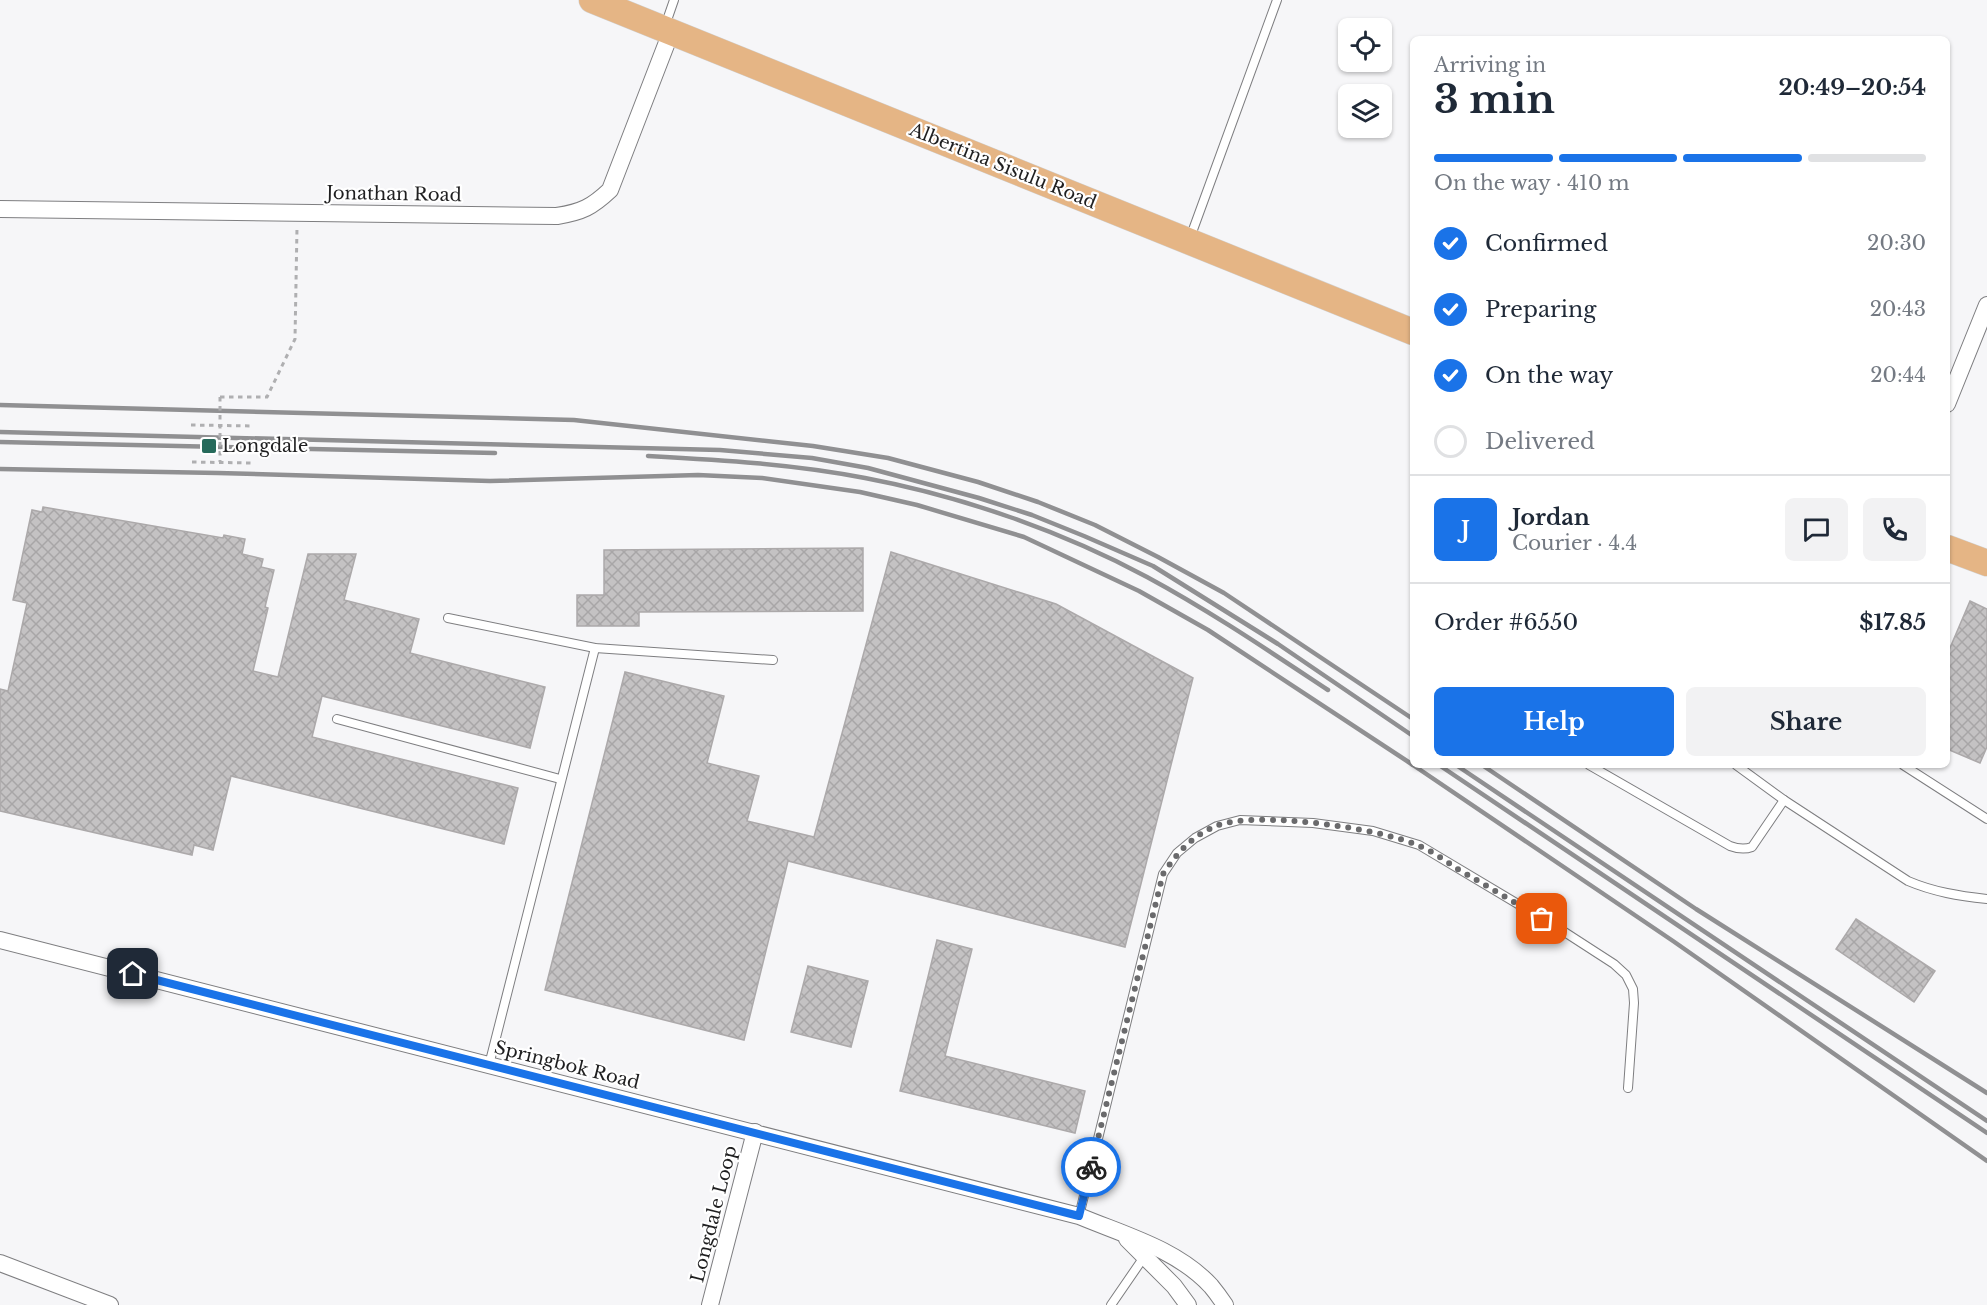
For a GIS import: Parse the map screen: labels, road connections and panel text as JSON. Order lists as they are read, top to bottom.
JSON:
{
  "streets": {
    "main road": ["Albertina Sisulu Road"],
    "street": ["Jonathan Road", "Springbok Road", "Longdale Loop"]
  },
  "crossings": [
    ["Albertina Sisulu Road", "Jonathan Road"],
    ["Springbok Road", "Longdale Loop"]
  ],
  "places": {
    "transit": ["Longdale"]
  },
  "page": {
    "heading": ["3 min", "Arriving in", "20:49–20:54"],
    "panel": [
      "Jordan",
      "Courier · 4.4",
      "Order #6550",
      "$17.85"
    ],
    "bar": "On the way · 410 m",
    "list": [
      ["Confirmed", "20:30"],
      ["Preparing", "20:43"],
      ["On the way", "20:44"],
      "Delivered"
    ],
    "round": "J",
    "buttons": ["Help", "Share"]
  }
}
